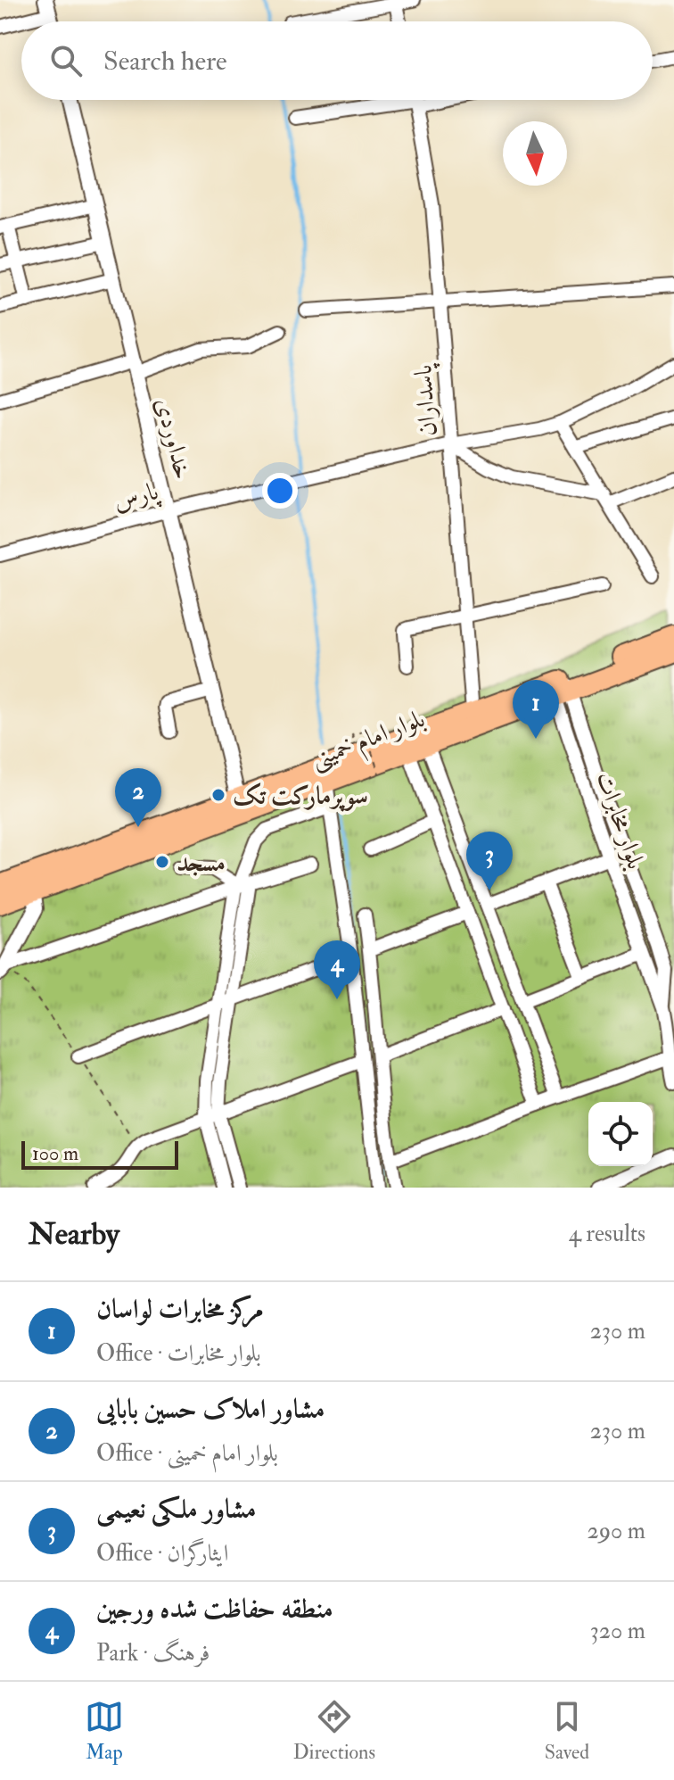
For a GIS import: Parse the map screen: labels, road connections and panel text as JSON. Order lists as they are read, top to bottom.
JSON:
{
  "streets": {
    "main road": ["بلوار امام خمینی"],
    "street": [
      "پاسداران",
      "خداوردی",
      "پارس",
      "بلوار مخابرات"
    ]
  },
  "crossings": [
    ["پاسداران", "پارس"],
    ["پاسداران", "بلوار امام خمینی"],
    ["خداوردی", "پارس"],
    ["خداوردی", "بلوار امام خمینی"],
    ["بلوار امام خمینی", "بلوار مخابرات"]
  ],
  "places": ["سوپرمارکت تک", "مسجد"],
  "scale_bar": "100 m",
  "north": "bottom",
  "page": {
    "search": "Search here",
    "pins": [
      "1",
      "2",
      "3",
      "4"
    ],
    "scale": "100 m",
    "heading": ["Nearby", "4 results"],
    "list": [
      {
        "mark": "1",
        "name": "مرکز مخابرات لواسان",
        "note": "Office · بلوار مخابرات",
        "value": "230 m"
      },
      {
        "mark": "2",
        "name": "مشاور املاک حسین بابایی",
        "note": "Office · بلوار امام خمینی",
        "value": "230 m"
      },
      {
        "mark": "3",
        "name": "مشاور ملکی نعیمی",
        "note": "Office · ایثارگران",
        "value": "290 m"
      },
      {
        "mark": "4",
        "name": "منطقه حفاظت شده ورجین",
        "note": "Park · فرهنگ",
        "value": "320 m"
      }
    ],
    "nav": ["Map", "Directions", "Saved"]
  }
}
